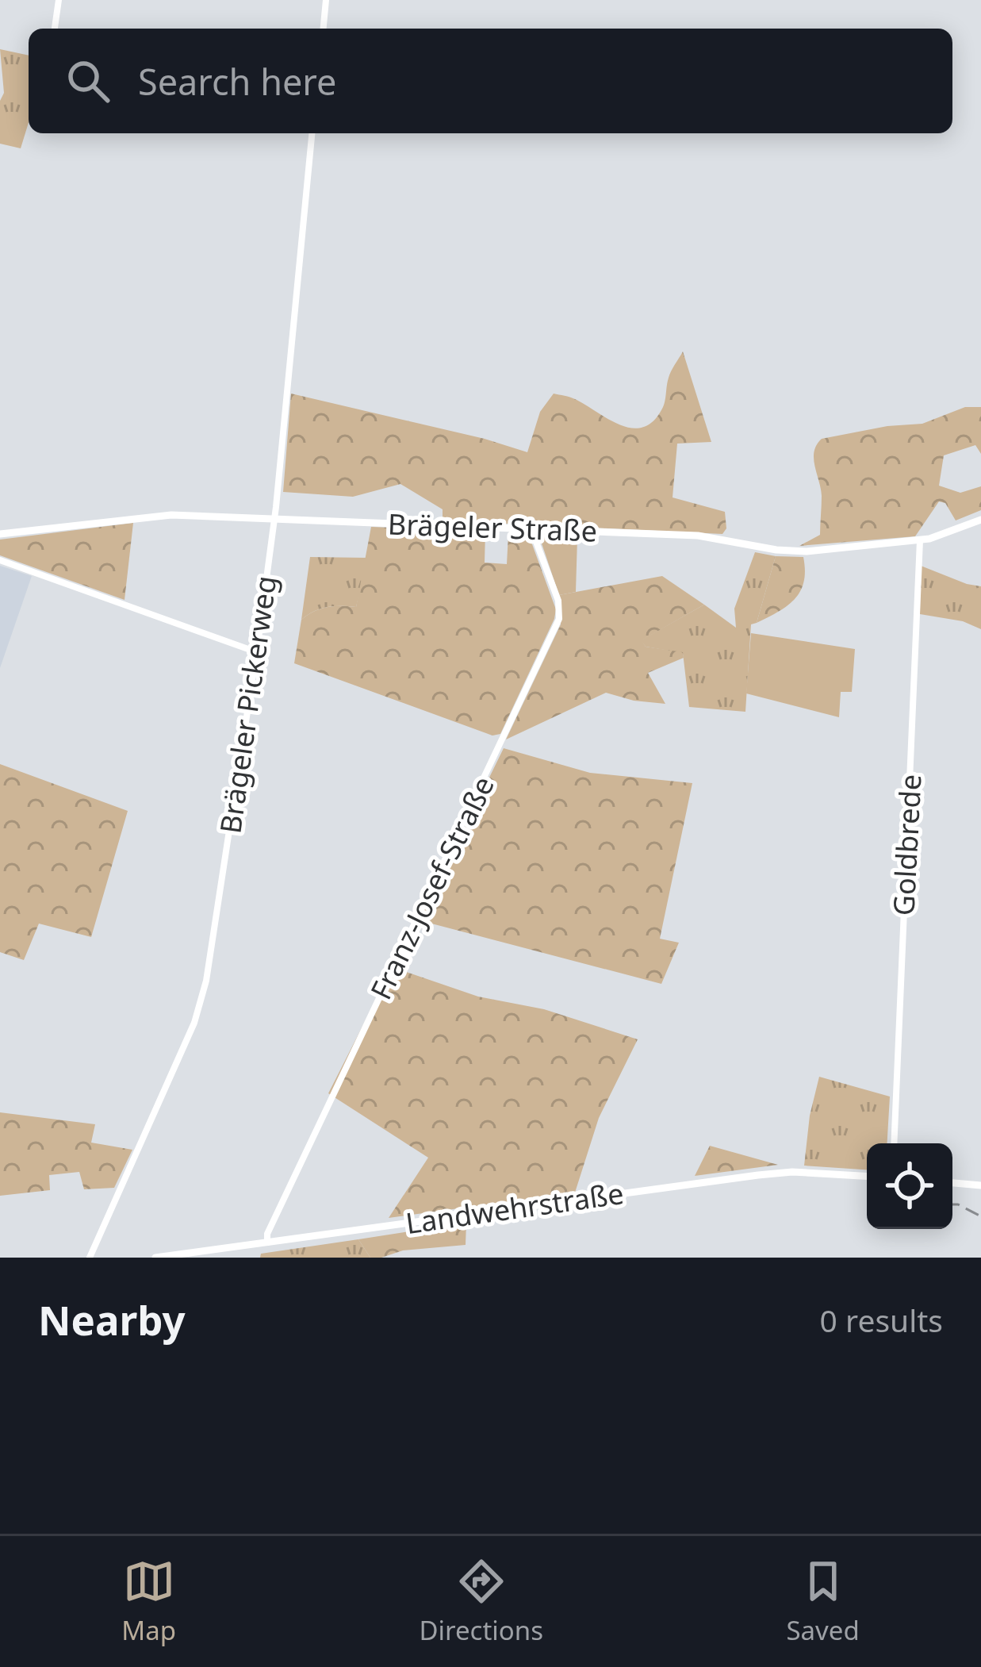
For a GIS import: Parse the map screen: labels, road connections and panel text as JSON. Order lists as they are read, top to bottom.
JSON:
{
  "streets": {
    "street": [
      "Brägeler Straße",
      "Brägeler Pickerweg",
      "Goldbrede",
      "Franz-Josef-Straße",
      "Landwehrstraße"
    ]
  },
  "crossings": [
    ["Brägeler Straße", "Brägeler Pickerweg"],
    ["Brägeler Straße", "Goldbrede"],
    ["Brägeler Straße", "Franz-Josef-Straße"],
    ["Franz-Josef-Straße", "Landwehrstraße"]
  ],
  "page": {
    "search": "Search here",
    "heading": ["Nearby", "0 results"],
    "nav": ["Map", "Directions", "Saved"]
  }
}
